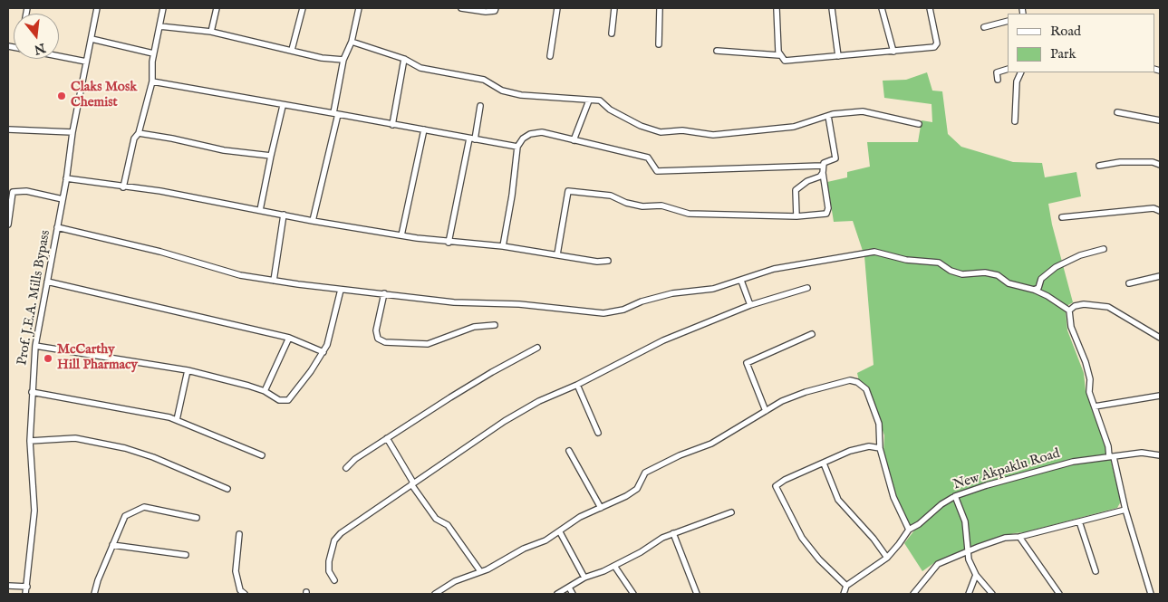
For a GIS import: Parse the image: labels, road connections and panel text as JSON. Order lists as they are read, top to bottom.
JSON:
{
  "streets": {
    "street": ["Prof. J.E.A. Mills Bypass", "New Akpaklu Road"]
  },
  "places": ["Claks Mosk Chemist", "McCarthy Hill Pharmacy"],
  "legend": ["Road", "Park"],
  "north": "bottom"
}
